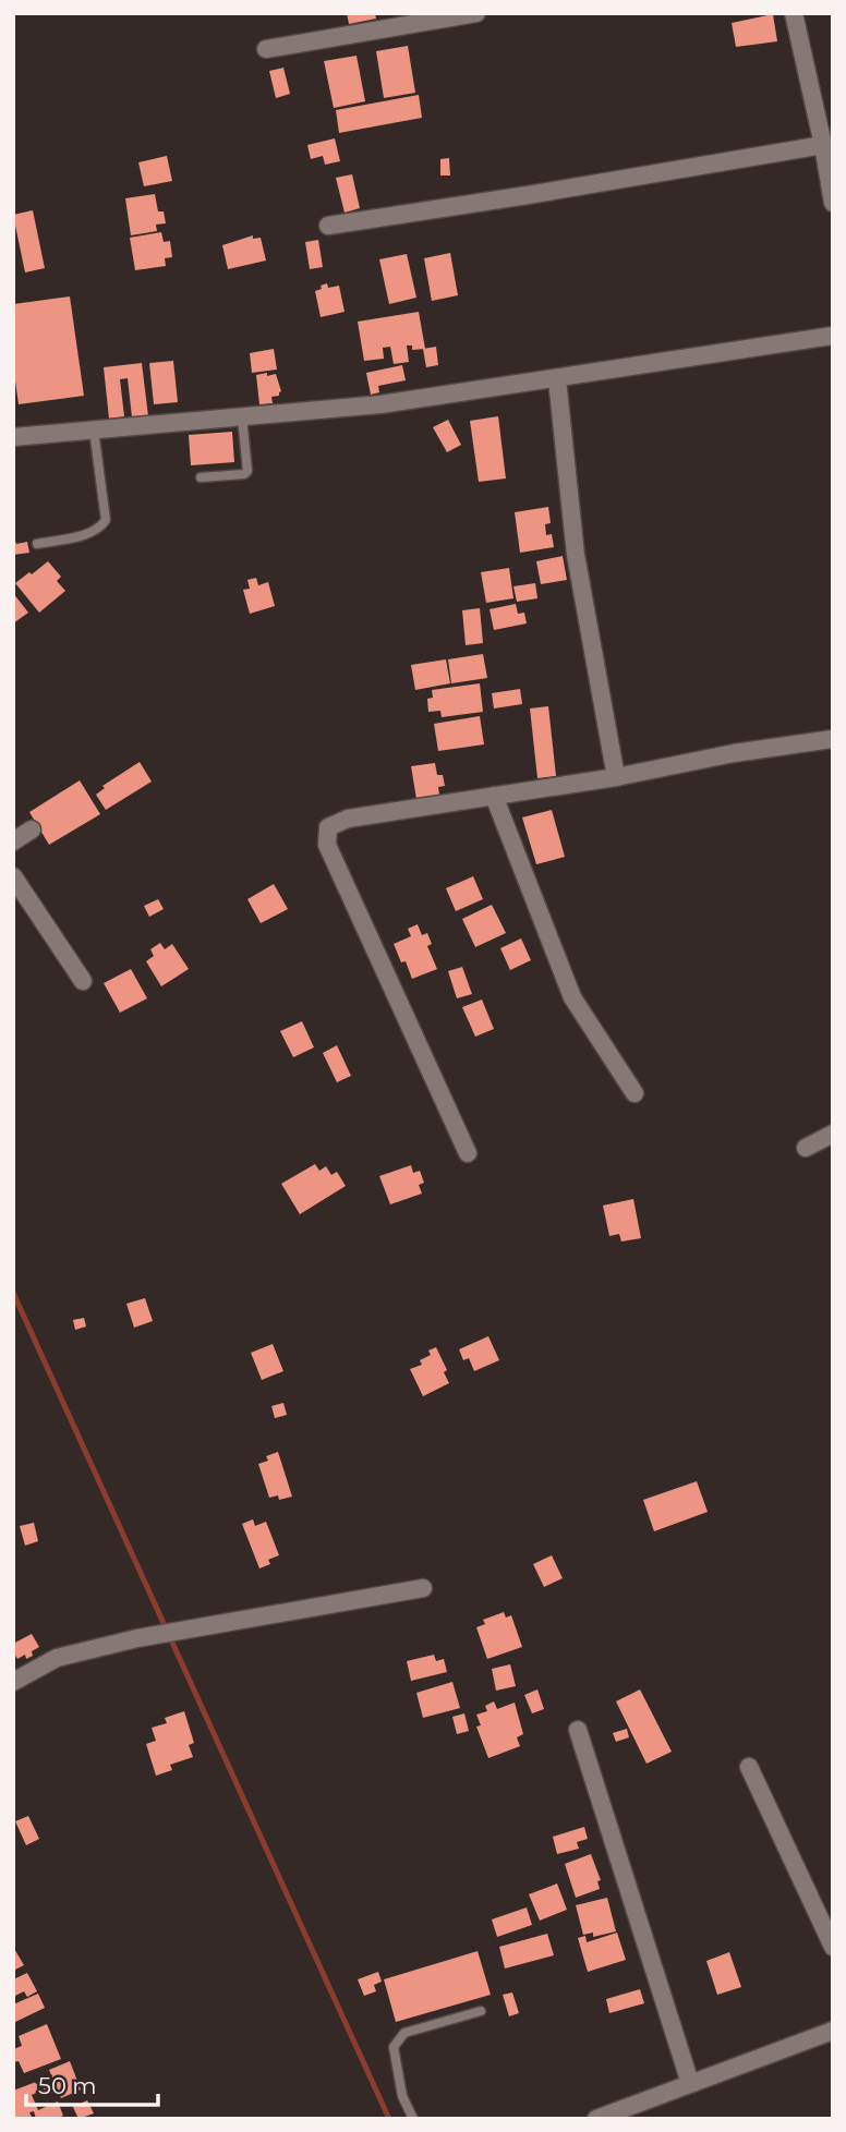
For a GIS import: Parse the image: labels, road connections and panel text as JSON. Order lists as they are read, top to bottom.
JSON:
{
  "scale_bar": "50 m"
}
